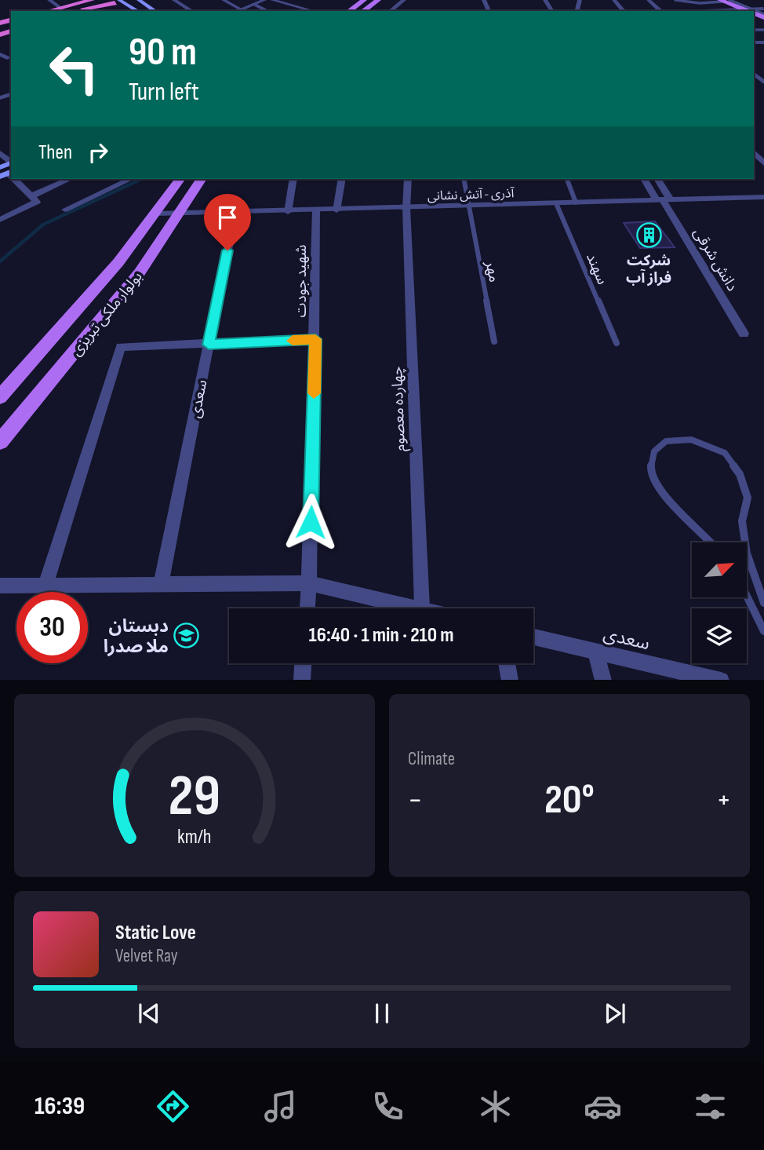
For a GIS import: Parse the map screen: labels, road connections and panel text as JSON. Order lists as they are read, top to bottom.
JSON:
{
  "streets": {
    "main road": ["بولوار ملکی تبریزی"],
    "street": [
      "آذرى - آتش نشانى",
      "دانش شرقی",
      "شهید جودت",
      "سعدی",
      "چهارده معصوم"
    ],
    "lane": ["سهند", "مهر"]
  },
  "crossings": [
    ["آذرى - آتش نشانى", "دانش شرقی"],
    ["آذرى - آتش نشانى", "سهند"],
    ["آذرى - آتش نشانى", "مهر"],
    ["آذرى - آتش نشانى", "شهید جودت"],
    ["آذرى - آتش نشانى", "بولوار ملکی تبریزی"],
    ["آذرى - آتش نشانى", "سعدی"],
    ["آذرى - آتش نشانى", "چهارده معصوم"]
  ],
  "places": {
    "building": ["شرکت فراز آب"],
    "school or university": ["دبستان ملا صدرا"]
  },
  "north": "top right",
  "page": {
    "turn": ["90 m", "Turn left"],
    "then": "Then",
    "limit": "30",
    "trip": "16:40 · 1 min · 210 m",
    "tile": "Climate",
    "heat": ["−", "20°", "+"],
    "song": ["Static Love", "Velvet Ray"],
    "tabs": "16:39",
    "gauge": ["29", "km/h"]
  }
}
